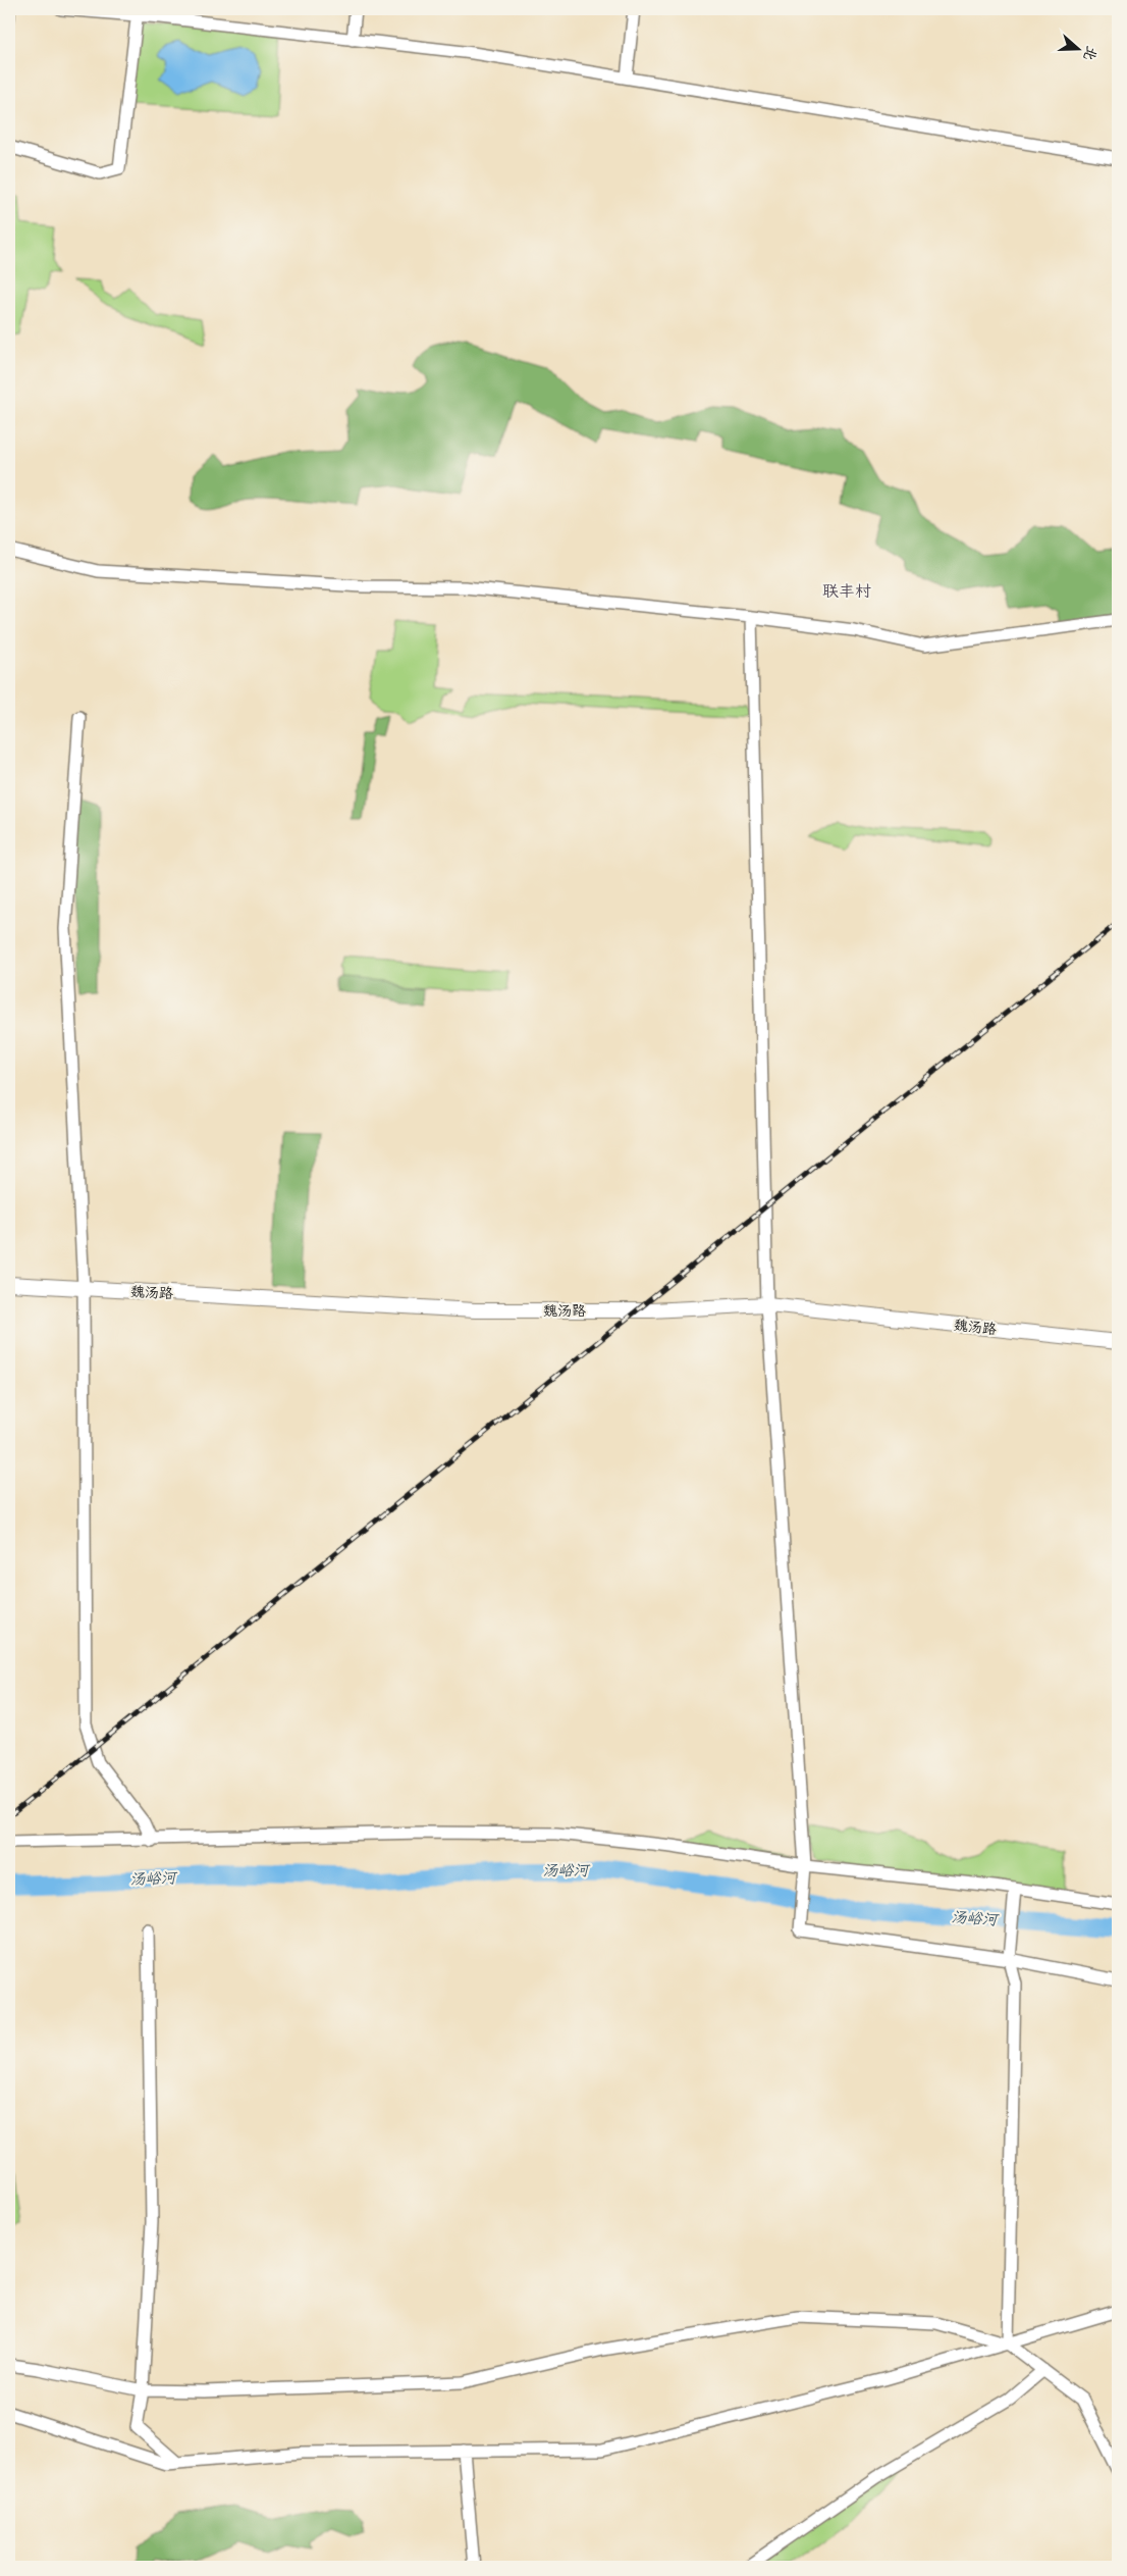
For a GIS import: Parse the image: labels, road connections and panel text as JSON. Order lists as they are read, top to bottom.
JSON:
{
  "streets": {
    "street": ["魏汤路"]
  },
  "districts": ["联丰村"],
  "water": ["汤峪河"],
  "north": "right"
}
